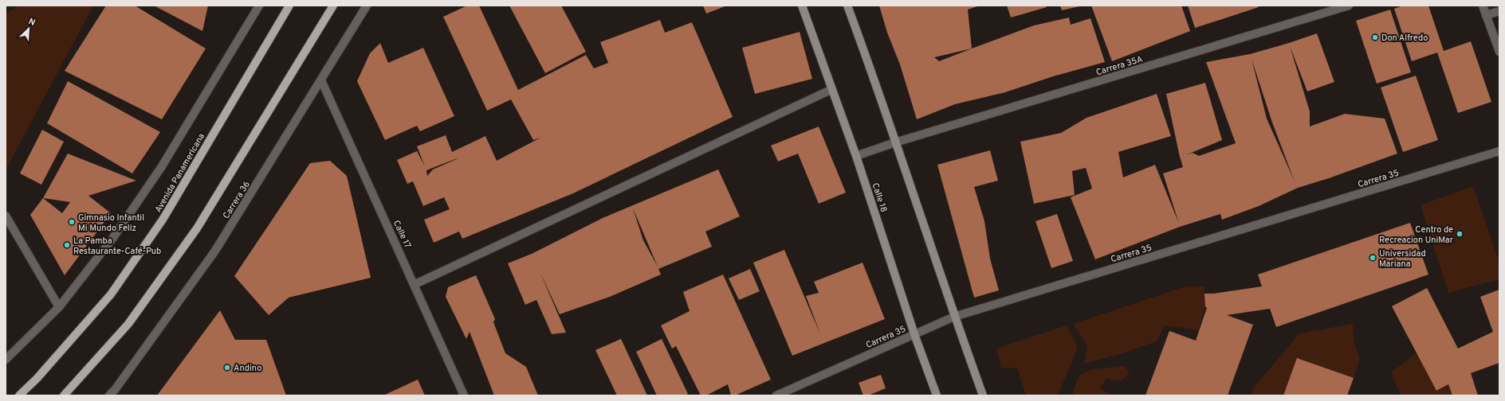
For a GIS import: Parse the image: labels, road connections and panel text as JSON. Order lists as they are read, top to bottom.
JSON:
{
  "streets": {
    "main road": ["Avenida Panamericana", "Calle 18"],
    "street": [
      "Carrera 35A",
      "Carrera 35",
      "Carrera 36",
      "Calle 17"
    ]
  },
  "crossings": [
    ["Carrera 35A", "Calle 18"],
    ["Carrera 35", "Calle 18"],
    ["Carrera 36", "Calle 17"]
  ],
  "places": [
    "Don Alfredo",
    "Gimnasio Infantil Mi Mundo Feliz",
    "Centro de Recreacion UniMar",
    "La Pamba Restaurante-Café-Pub",
    "Universidad Mariana",
    "Andino"
  ],
  "north": "top right"
}
